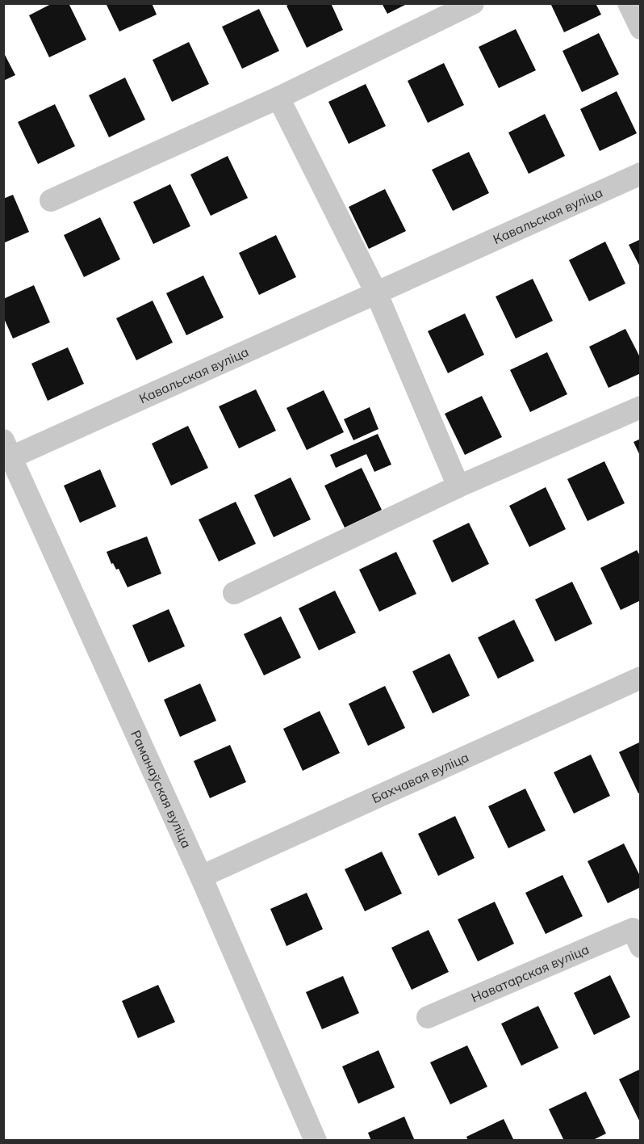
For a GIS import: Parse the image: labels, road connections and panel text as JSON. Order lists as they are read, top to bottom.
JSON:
{
  "streets": {
    "street": [
      "Кавальская вуліца",
      "Бахчавая вуліца",
      "Раманаўская вуліца",
      "Наватарская вуліца"
    ]
  },
  "crossings": [
    ["Кавальская вуліца", "Раманаўская вуліца"],
    ["Бахчавая вуліца", "Раманаўская вуліца"]
  ]
}
